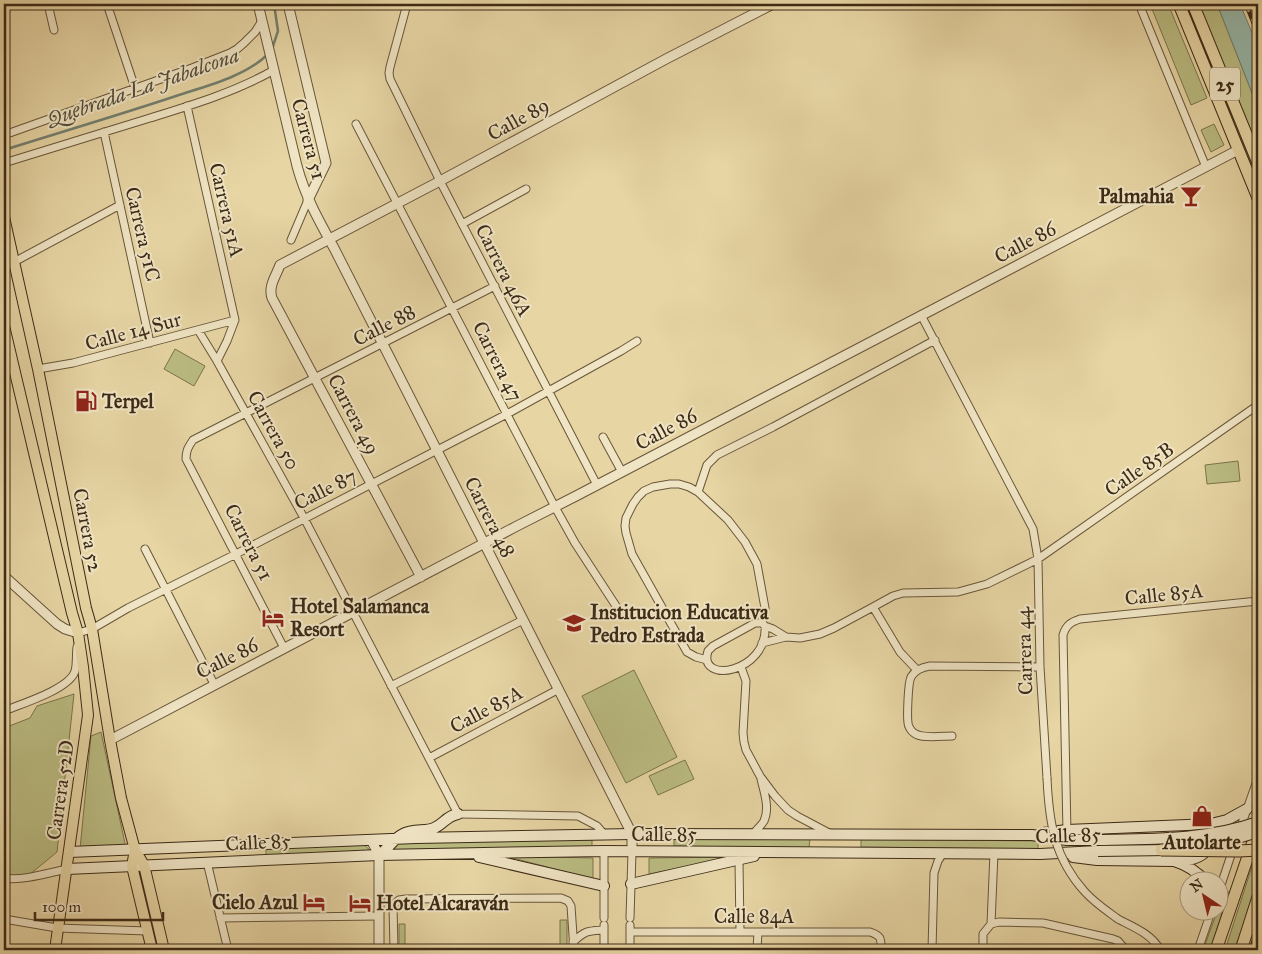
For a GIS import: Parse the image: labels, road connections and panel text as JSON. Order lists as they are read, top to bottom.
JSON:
{
  "streets": {
    "highway": ["25"],
    "main road": ["Carrera 52", "Carrera 52D", "Calle 85"],
    "street": [
      "Calle 89",
      "Carrera 51",
      "Carrera 51A",
      "Carrera 51C",
      "Calle 86",
      "Carrera 46A",
      "Calle 88",
      "Calle 14 Sur",
      "Carrera 47",
      "Carrera 49",
      "Carrera 50",
      "Calle 85B",
      "Calle 87",
      "Carrera 48",
      "Calle 85A",
      "Carrera 44",
      "Calle 84A"
    ]
  },
  "crossings": [
    ["25", "Calle 86"],
    ["Calle 89", "Carrera 46A"],
    ["Calle 89", "Carrera 47"],
    ["Calle 89", "Carrera 49"],
    ["Calle 89", "Carrera 48"],
    ["Carrera 51", "Calle 86"],
    ["Carrera 51", "Calle 88"],
    ["Carrera 51", "Calle 87"],
    ["Carrera 51", "Carrera 48"],
    ["Carrera 51A", "Calle 14 Sur"],
    ["Carrera 51C", "Calle 14 Sur"],
    ["Calle 86", "Carrera 46A"],
    ["Calle 86", "Carrera 47"],
    ["Calle 86", "Carrera 49"],
    ["Calle 86", "Carrera 50"],
    ["Calle 86", "Carrera 48"],
    ["Calle 86", "Carrera 52"],
    ["Calle 86", "Carrera 44"],
    ["Carrera 46A", "Calle 88"],
    ["Carrera 46A", "Calle 87"],
    ["Calle 88", "Carrera 47"],
    ["Calle 88", "Carrera 49"],
    ["Calle 88", "Carrera 50"],
    ["Calle 88", "Carrera 48"],
    ["Calle 14 Sur", "Carrera 50"],
    ["Calle 14 Sur", "Carrera 52"],
    ["Carrera 47", "Calle 87"],
    ["Carrera 49", "Calle 87"],
    ["Carrera 50", "Calle 87"],
    ["Carrera 50", "Calle 85A"],
    ["Carrera 50", "Calle 85"],
    ["Calle 85B", "Carrera 44"],
    ["Calle 87", "Carrera 48"],
    ["Calle 87", "Carrera 52"],
    ["Calle 87", "Carrera 52D"],
    ["Carrera 48", "Calle 85A"],
    ["Carrera 48", "Calle 85"],
    ["Carrera 52", "Carrera 52D"],
    ["Carrera 52", "Calle 85"],
    ["Calle 85A", "Carrera 44"],
    ["Carrera 44", "Calle 85"],
    ["Carrera 52D", "Calle 85"]
  ],
  "water": ["Quebrada La Jabalcona"],
  "places": {
    "bar": ["Palmahia"],
    "fuel station": ["Terpel"],
    "hotel": ["Hotel Salamanca Resort", "Cielo Azul", "Hotel Alcaraván"],
    "school or university": ["Institucion Educativa Pedro Estrada"],
    "shop": ["Autolarte"]
  },
  "scale_bar": "100 m",
  "north": "top left"
}
